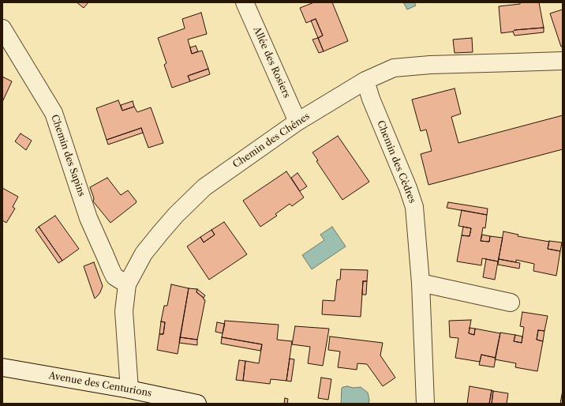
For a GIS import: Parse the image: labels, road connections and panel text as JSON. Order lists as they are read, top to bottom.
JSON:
{
  "streets": {
    "street": [
      "Allée des Rosiers",
      "Chemin des Chênes",
      "Chemin des Sapins",
      "Chemin des Cèdres",
      "Avenue des Centurions"
    ]
  },
  "crossings": [
    ["Allée des Rosiers", "Chemin des Chênes"],
    ["Chemin des Chênes", "Chemin des Sapins"],
    ["Chemin des Chênes", "Chemin des Cèdres"],
    ["Chemin des Chênes", "Avenue des Centurions"]
  ]
}
